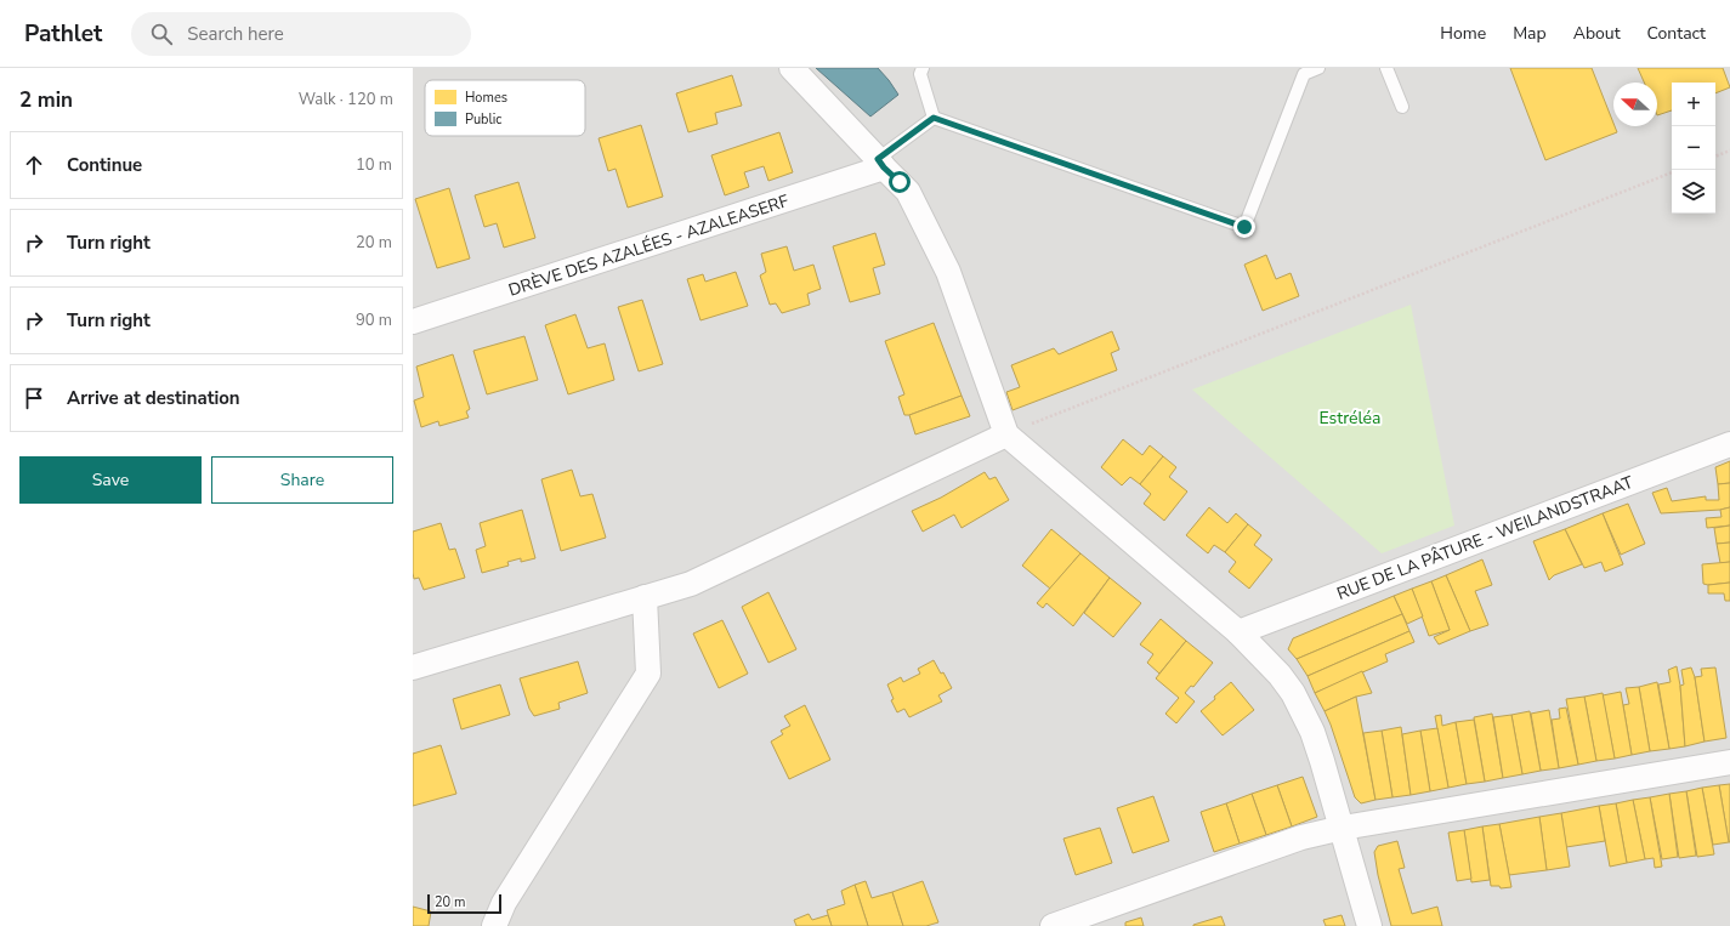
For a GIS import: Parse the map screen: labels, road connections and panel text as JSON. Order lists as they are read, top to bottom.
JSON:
{
  "streets": {
    "street": ["DRÈVE DES AZALÉES - AZALEASERF", "RUE DE LA PÂTURE - WEILANDSTRAAT"]
  },
  "parks": ["Estréléa"],
  "legend": ["Homes", "Public"],
  "scale_bar": "20 m",
  "north": "left",
  "page": {
    "header": "Pathlet",
    "search": "Search here",
    "nav": [
      "Home",
      "Map",
      "About",
      "Contact"
    ],
    "heading": ["2 min", "Walk · 120 m"],
    "map_buttons": ["+", "−"],
    "list": [
      ["Continue", "10 m"],
      ["Turn right", "20 m"],
      ["Turn right", "90 m"],
      "Arrive at destination"
    ],
    "buttons": ["Save", "Share"],
    "scale": "20 m"
  }
}
